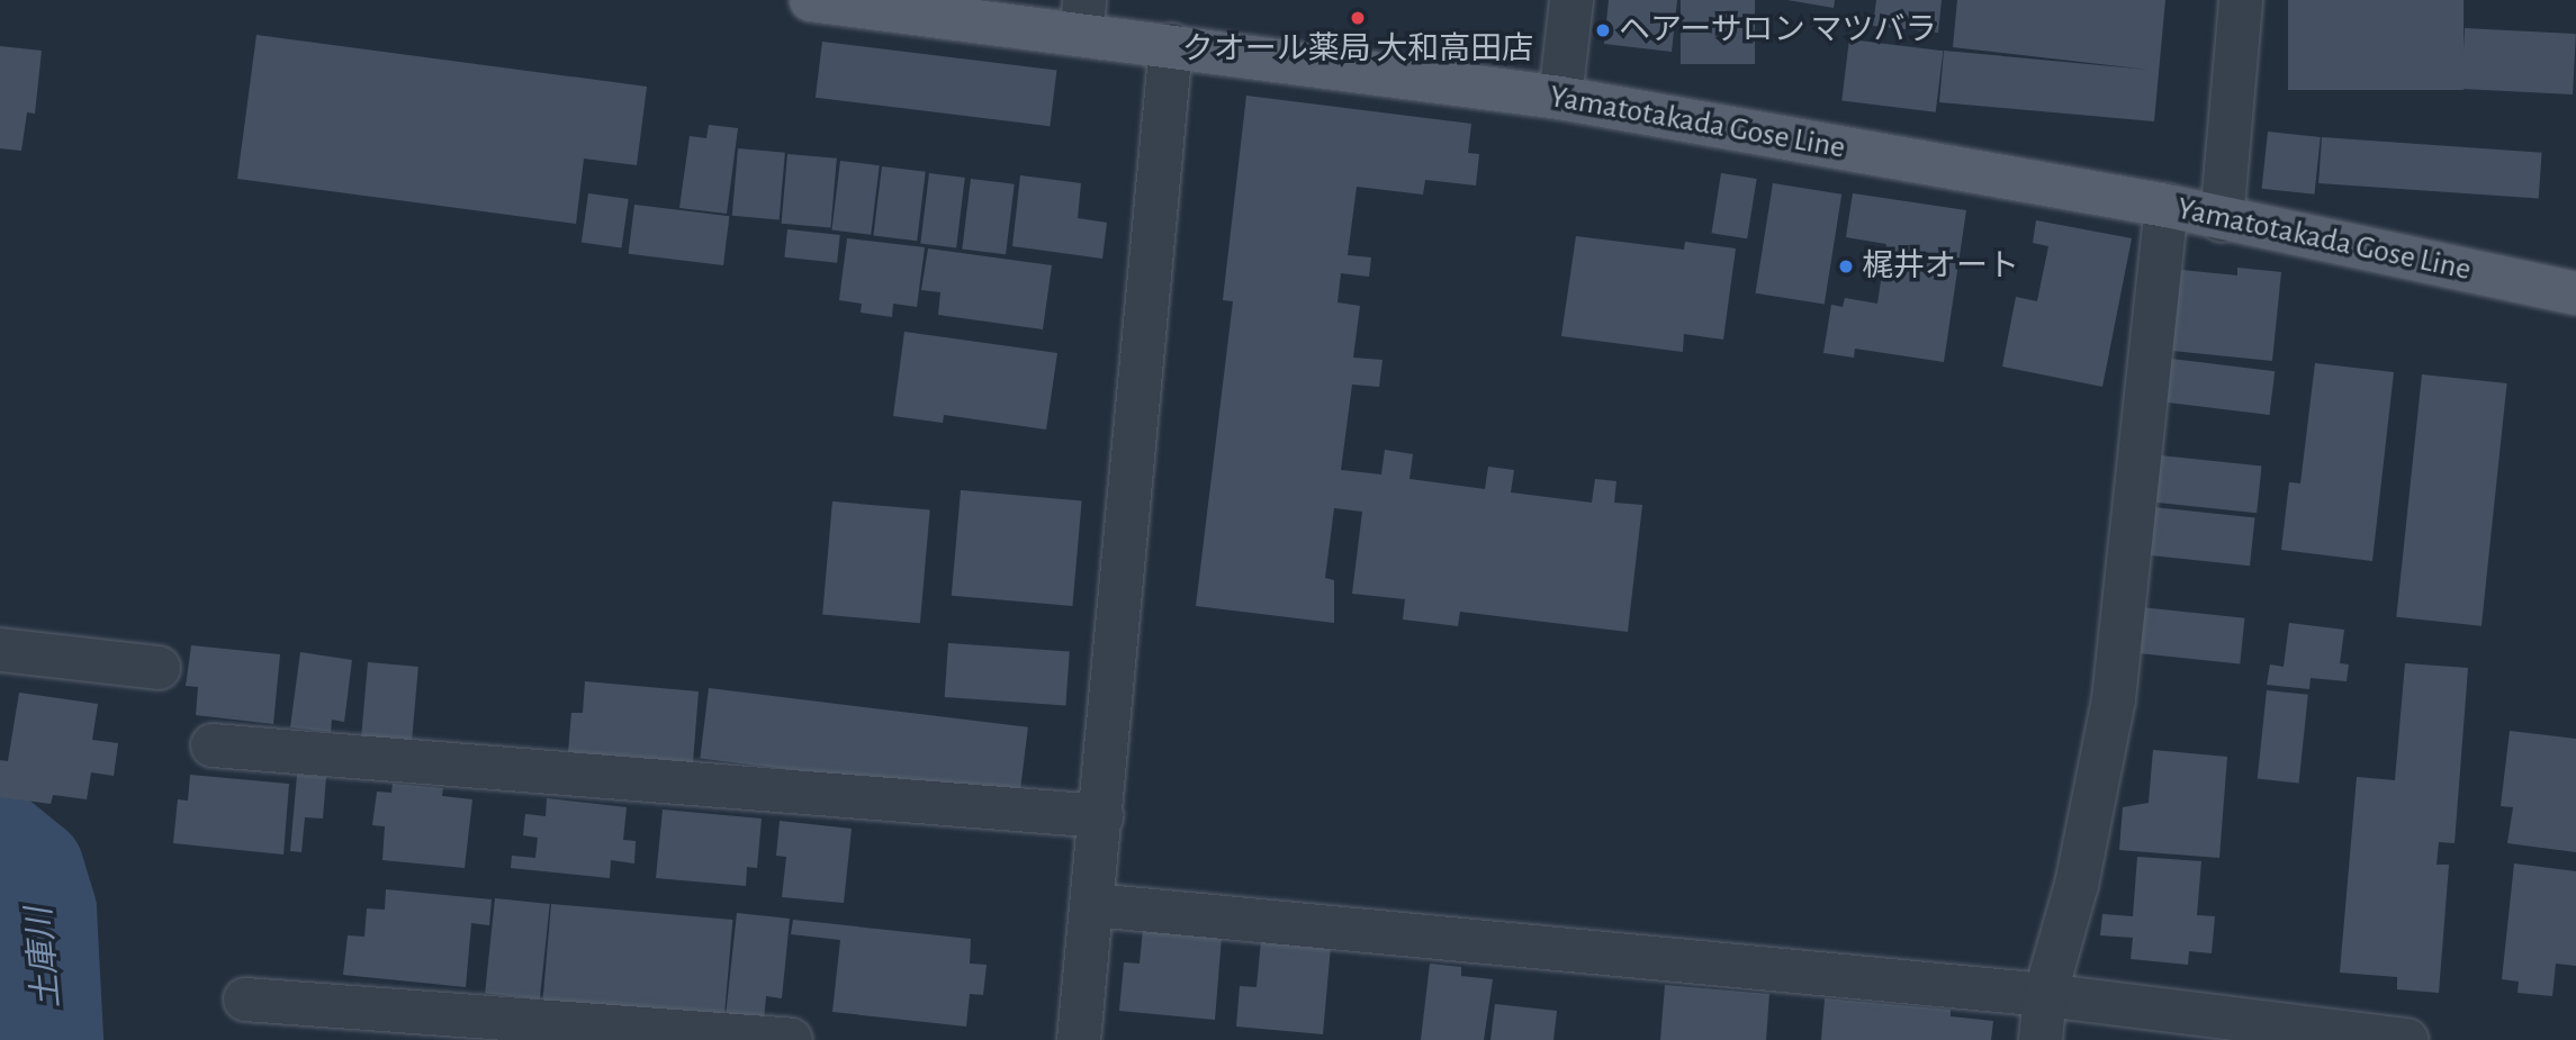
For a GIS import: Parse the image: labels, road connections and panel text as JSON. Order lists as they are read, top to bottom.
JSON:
{
  "streets": {
    "main road": ["Yamatotakada Gose Line"]
  },
  "water": ["土庫川"],
  "places": ["クオール薬局 大和高田店", "ヘアーサロン マツバラ", "梶井オート"]
}
